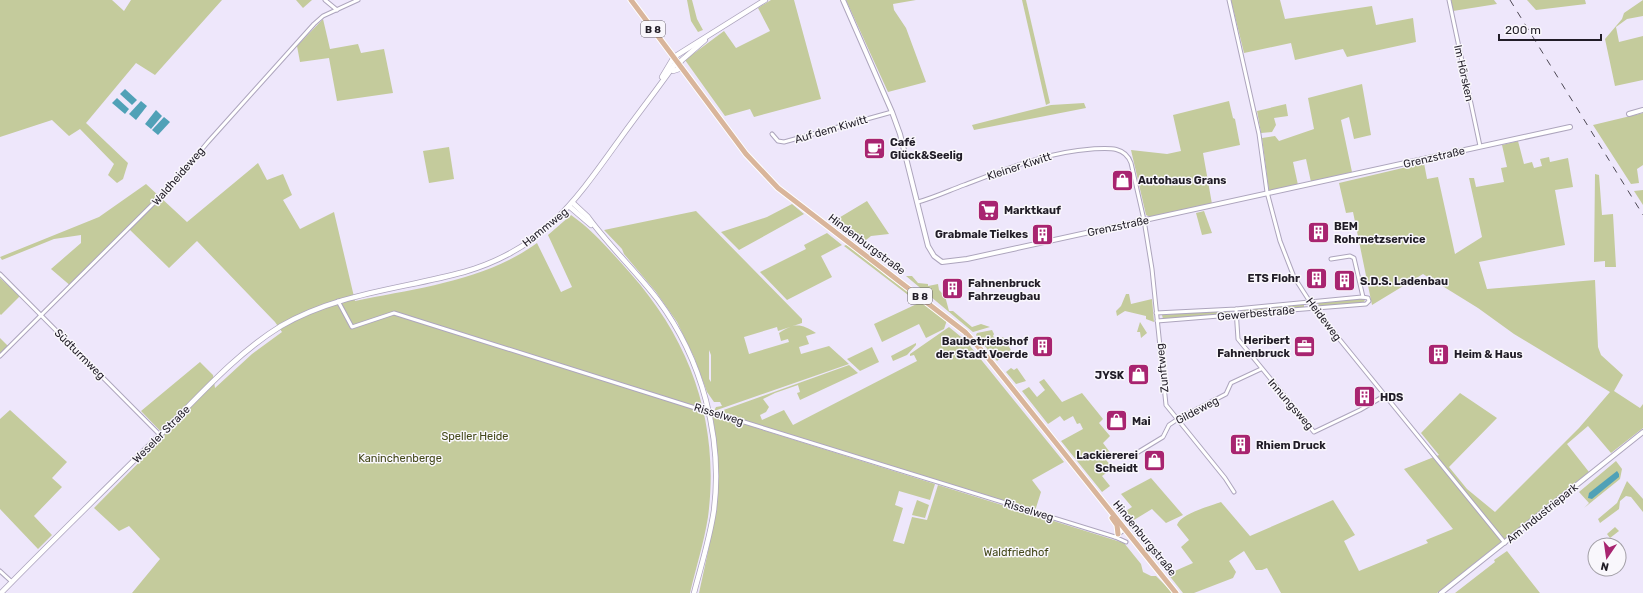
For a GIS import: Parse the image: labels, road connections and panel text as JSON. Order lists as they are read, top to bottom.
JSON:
{
  "streets": {
    "main road": [
      "B 8",
      "Hammweg",
      "Hindenburgstraße",
      "Weseler Straße"
    ],
    "street": [
      "Im Hörsken",
      "Auf dem Kiwitt",
      "Grenzstraße",
      "Kleiner Kiwitt",
      "Waldheideweg",
      "Gewerbestraße",
      "Heideweg",
      "Südturmweg",
      "Zunftweg",
      "Innungsweg",
      "Gildeweg",
      "Risselweg",
      "Am Industriepark"
    ]
  },
  "crossings": [
    ["Im Hörsken", "Grenzstraße"],
    ["Auf dem Kiwitt", "Grenzstraße"],
    ["Grenzstraße", "Kleiner Kiwitt"],
    ["Grenzstraße", "Heideweg"],
    ["Grenzstraße", "Zunftweg"],
    ["Kleiner Kiwitt", "Zunftweg"],
    ["Waldheideweg", "Südturmweg"],
    ["Hammweg", "Hindenburgstraße"],
    ["Hammweg", "Risselweg"],
    ["Hammweg", "Weseler Straße"],
    ["Hindenburgstraße", "Risselweg"],
    ["Gewerbestraße", "Heideweg"],
    ["Gewerbestraße", "Zunftweg"],
    ["Gewerbestraße", "Innungsweg"],
    ["Heideweg", "Innungsweg"],
    ["Heideweg", "Am Industriepark"],
    ["Südturmweg", "Weseler Straße"],
    ["Zunftweg", "Gildeweg"],
    ["Innungsweg", "Gildeweg"],
    ["Risselweg", "Weseler Straße"]
  ],
  "parks": ["Speller Heide", "Kaninchenberge", "Waldfriedhof"],
  "places": {
    "cafe": ["Café Glück&Seelig"],
    "shop": [
      "Autohaus Grans",
      "JYSK",
      "Mai",
      "Lackiererei Scheidt"
    ],
    "supermarket": ["Marktkauf"],
    "building": [
      "BEM Rohrnetzservice",
      "Grabmale Tielkes",
      "ETS Flohr",
      "S.D.S. Ladenbau",
      "Fahnenbruck Fahrzeugbau",
      "Baubetriebshof der Stadt Voerde",
      "Heim & Haus",
      "HDS",
      "Rhiem Druck"
    ],
    "office": ["Heribert Fahnenbruck"]
  },
  "scale_bar": "200 m",
  "north": "bottom"
}
